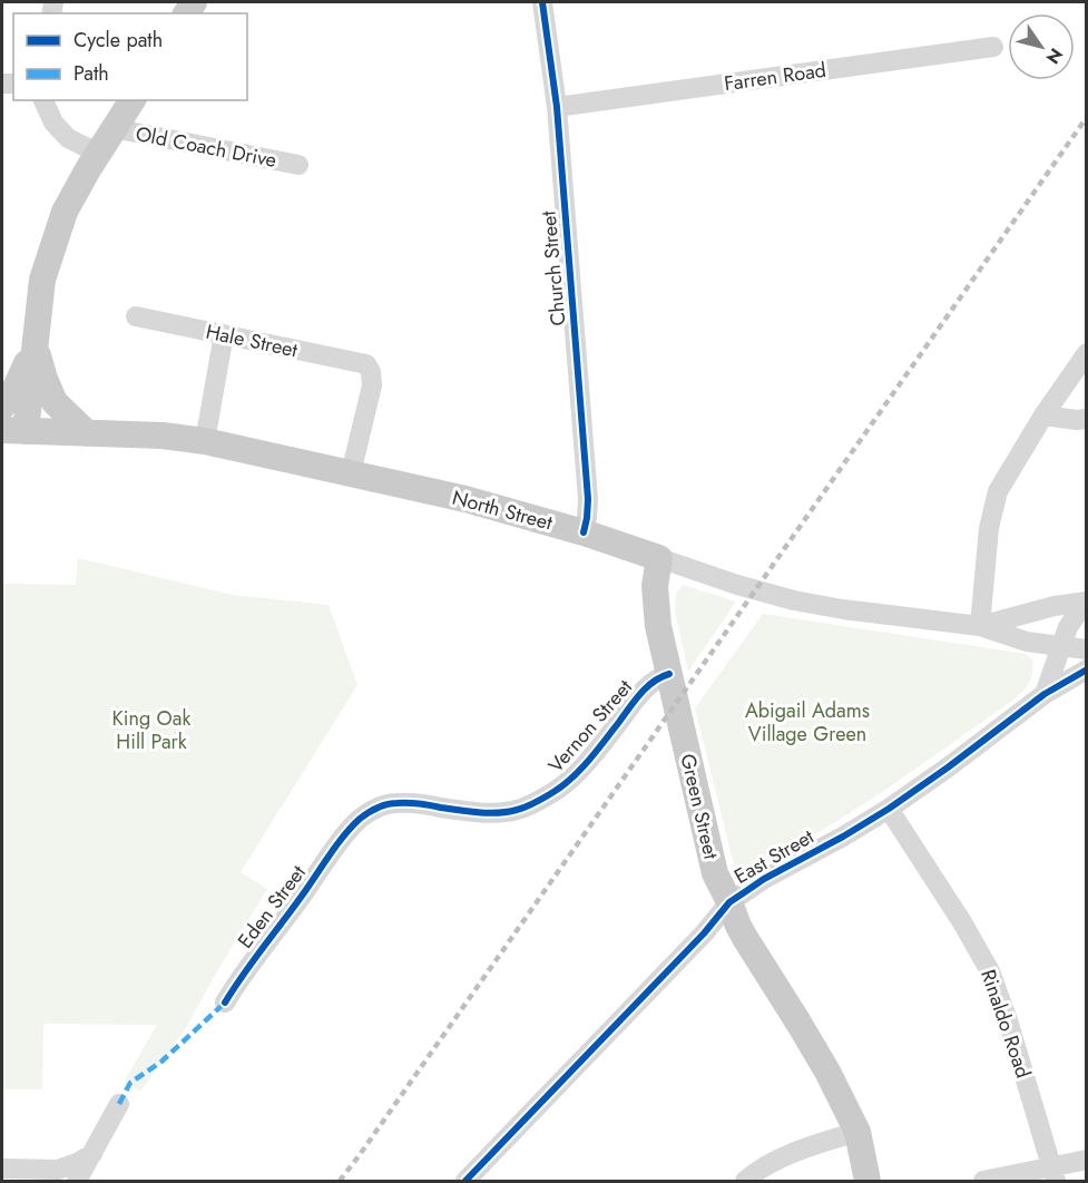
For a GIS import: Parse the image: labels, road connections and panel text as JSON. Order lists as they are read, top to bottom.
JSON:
{
  "streets": {
    "main road": ["North Street", "Green Street"],
    "street": [
      "Farren Road",
      "Old Coach Drive",
      "Church Street",
      "Hale Street",
      "Vernon Street",
      "East Street",
      "Eden Street",
      "Rinaldo Road"
    ]
  },
  "crossings": [
    ["Farren Road", "Church Street"],
    ["Church Street", "North Street"],
    ["Hale Street", "North Street"],
    ["North Street", "Green Street"],
    ["Vernon Street", "Green Street"],
    ["Vernon Street", "Eden Street"],
    ["Green Street", "East Street"],
    ["East Street", "Rinaldo Road"]
  ],
  "parks": ["Abigail Adams Village Green", "King Oak Hill Park"],
  "legend": ["Cycle path", "Path"],
  "north": "bottom right"
}
